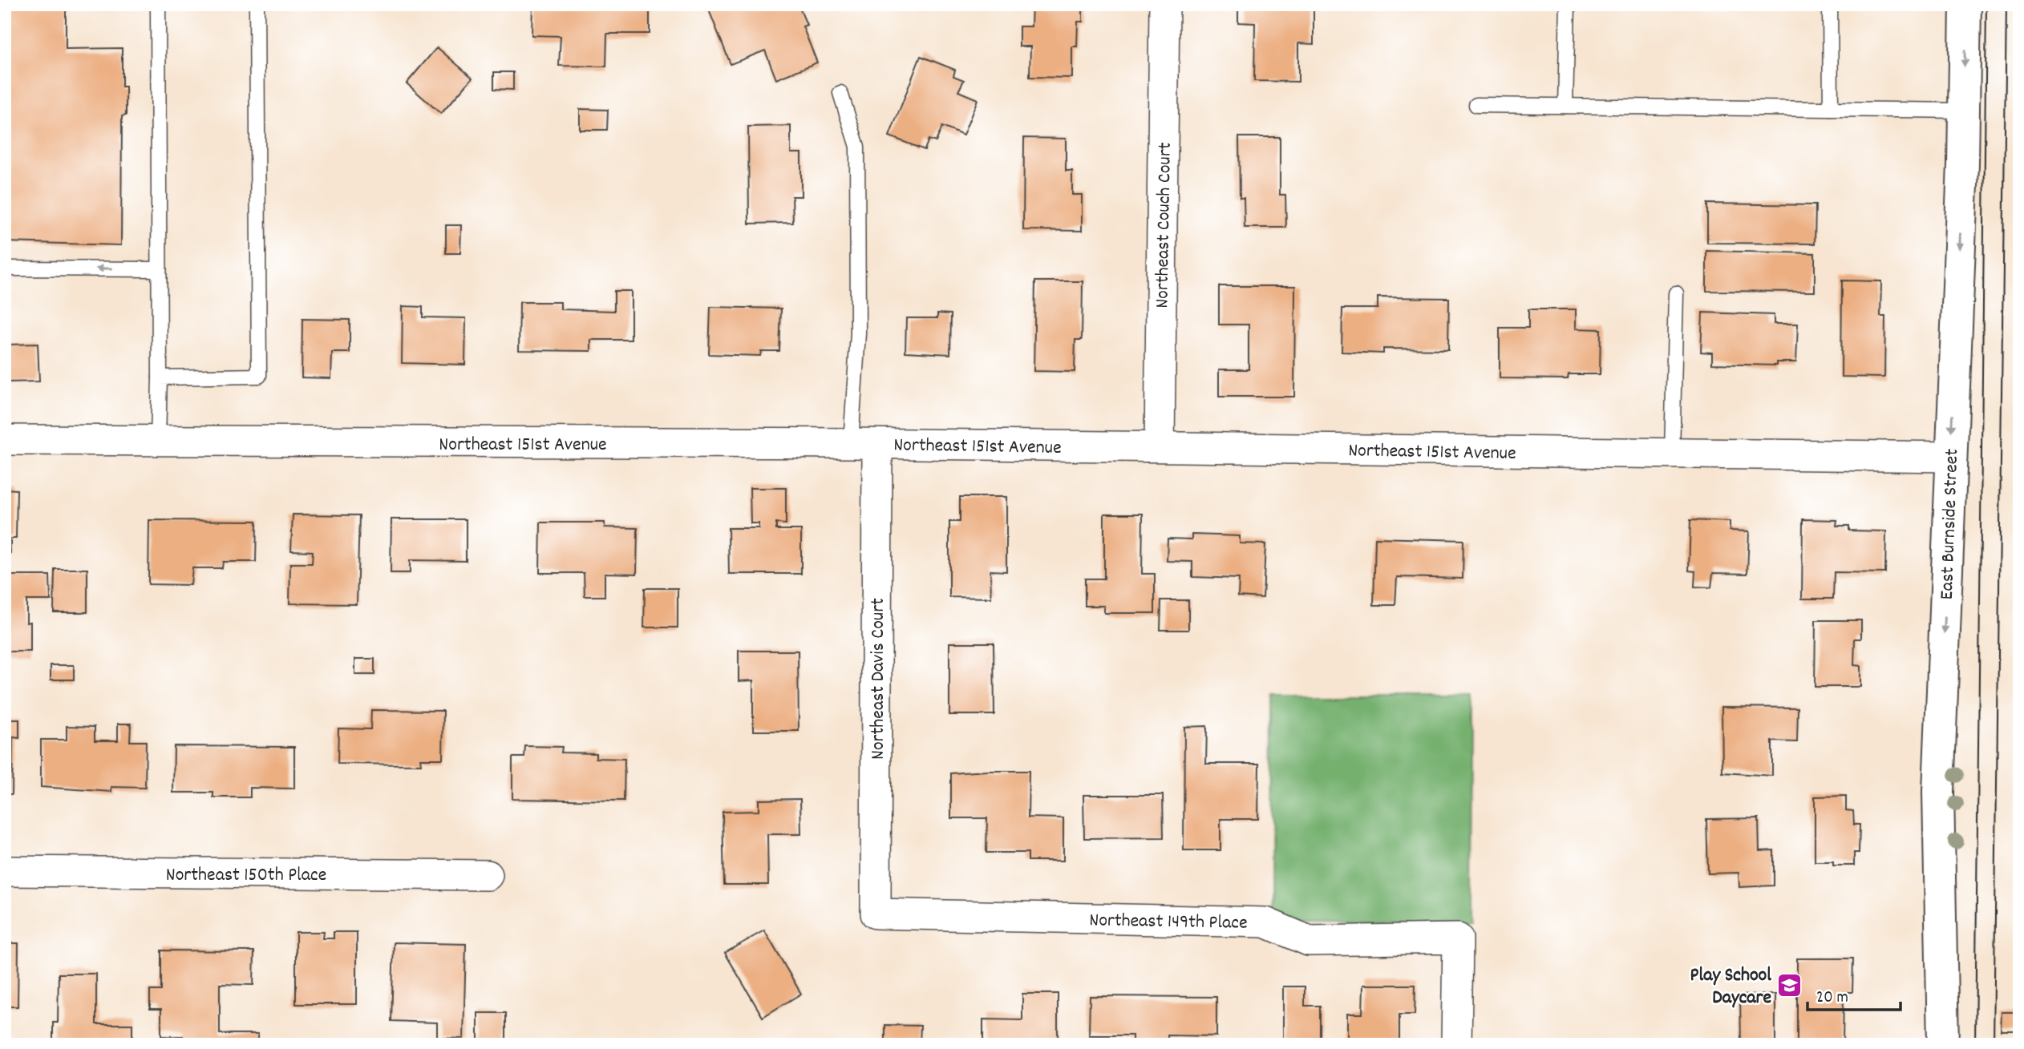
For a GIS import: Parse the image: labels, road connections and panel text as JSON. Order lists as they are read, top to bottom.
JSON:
{
  "streets": {
    "street": [
      "Northeast Couch Court",
      "Northeast 151st Avenue",
      "East Burnside Street",
      "Northeast Davis Court",
      "Northeast 150th Place",
      "Northeast 149th Place"
    ]
  },
  "crossings": [
    ["Northeast Couch Court", "Northeast 151st Avenue"],
    ["Northeast 151st Avenue", "East Burnside Street"],
    ["Northeast 151st Avenue", "Northeast Davis Court"],
    ["Northeast Davis Court", "Northeast 149th Place"]
  ],
  "one_way": ["East Burnside Street"],
  "places": {
    "school or university": ["Play School Daycare"]
  },
  "scale_bar": "20 m"
}
